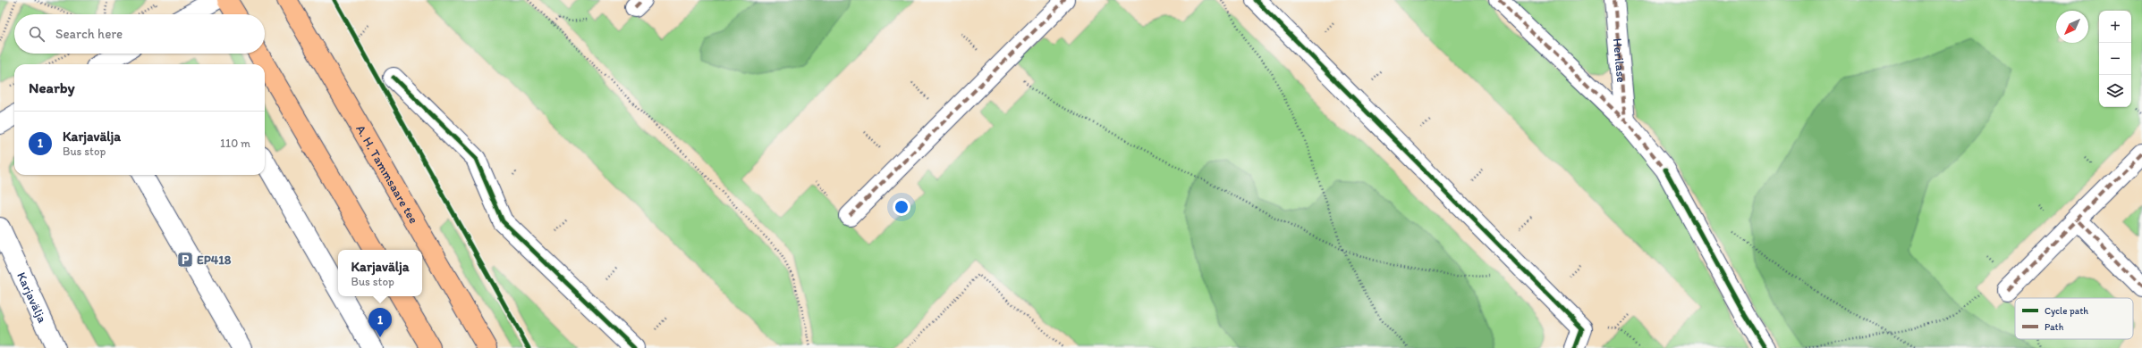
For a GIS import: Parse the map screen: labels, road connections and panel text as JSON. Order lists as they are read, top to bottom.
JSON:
{
  "streets": {
    "main road": ["A. H. Tammsaare tee"],
    "street": ["Herilase", "Karjavälja"]
  },
  "places": {
    "parking": ["EP418"]
  },
  "legend": ["Cycle path", "Path"],
  "north": "bottom left",
  "page": {
    "map_buttons": ["+", "−"],
    "search": "Search here",
    "heading": "Nearby",
    "list": [
      {
        "mark": "1",
        "name": "Karjavälja",
        "note": "Bus stop",
        "value": "110 m"
      }
    ],
    "popup": ["Karjavälja", "Bus stop"],
    "pins": "1"
  }
}
